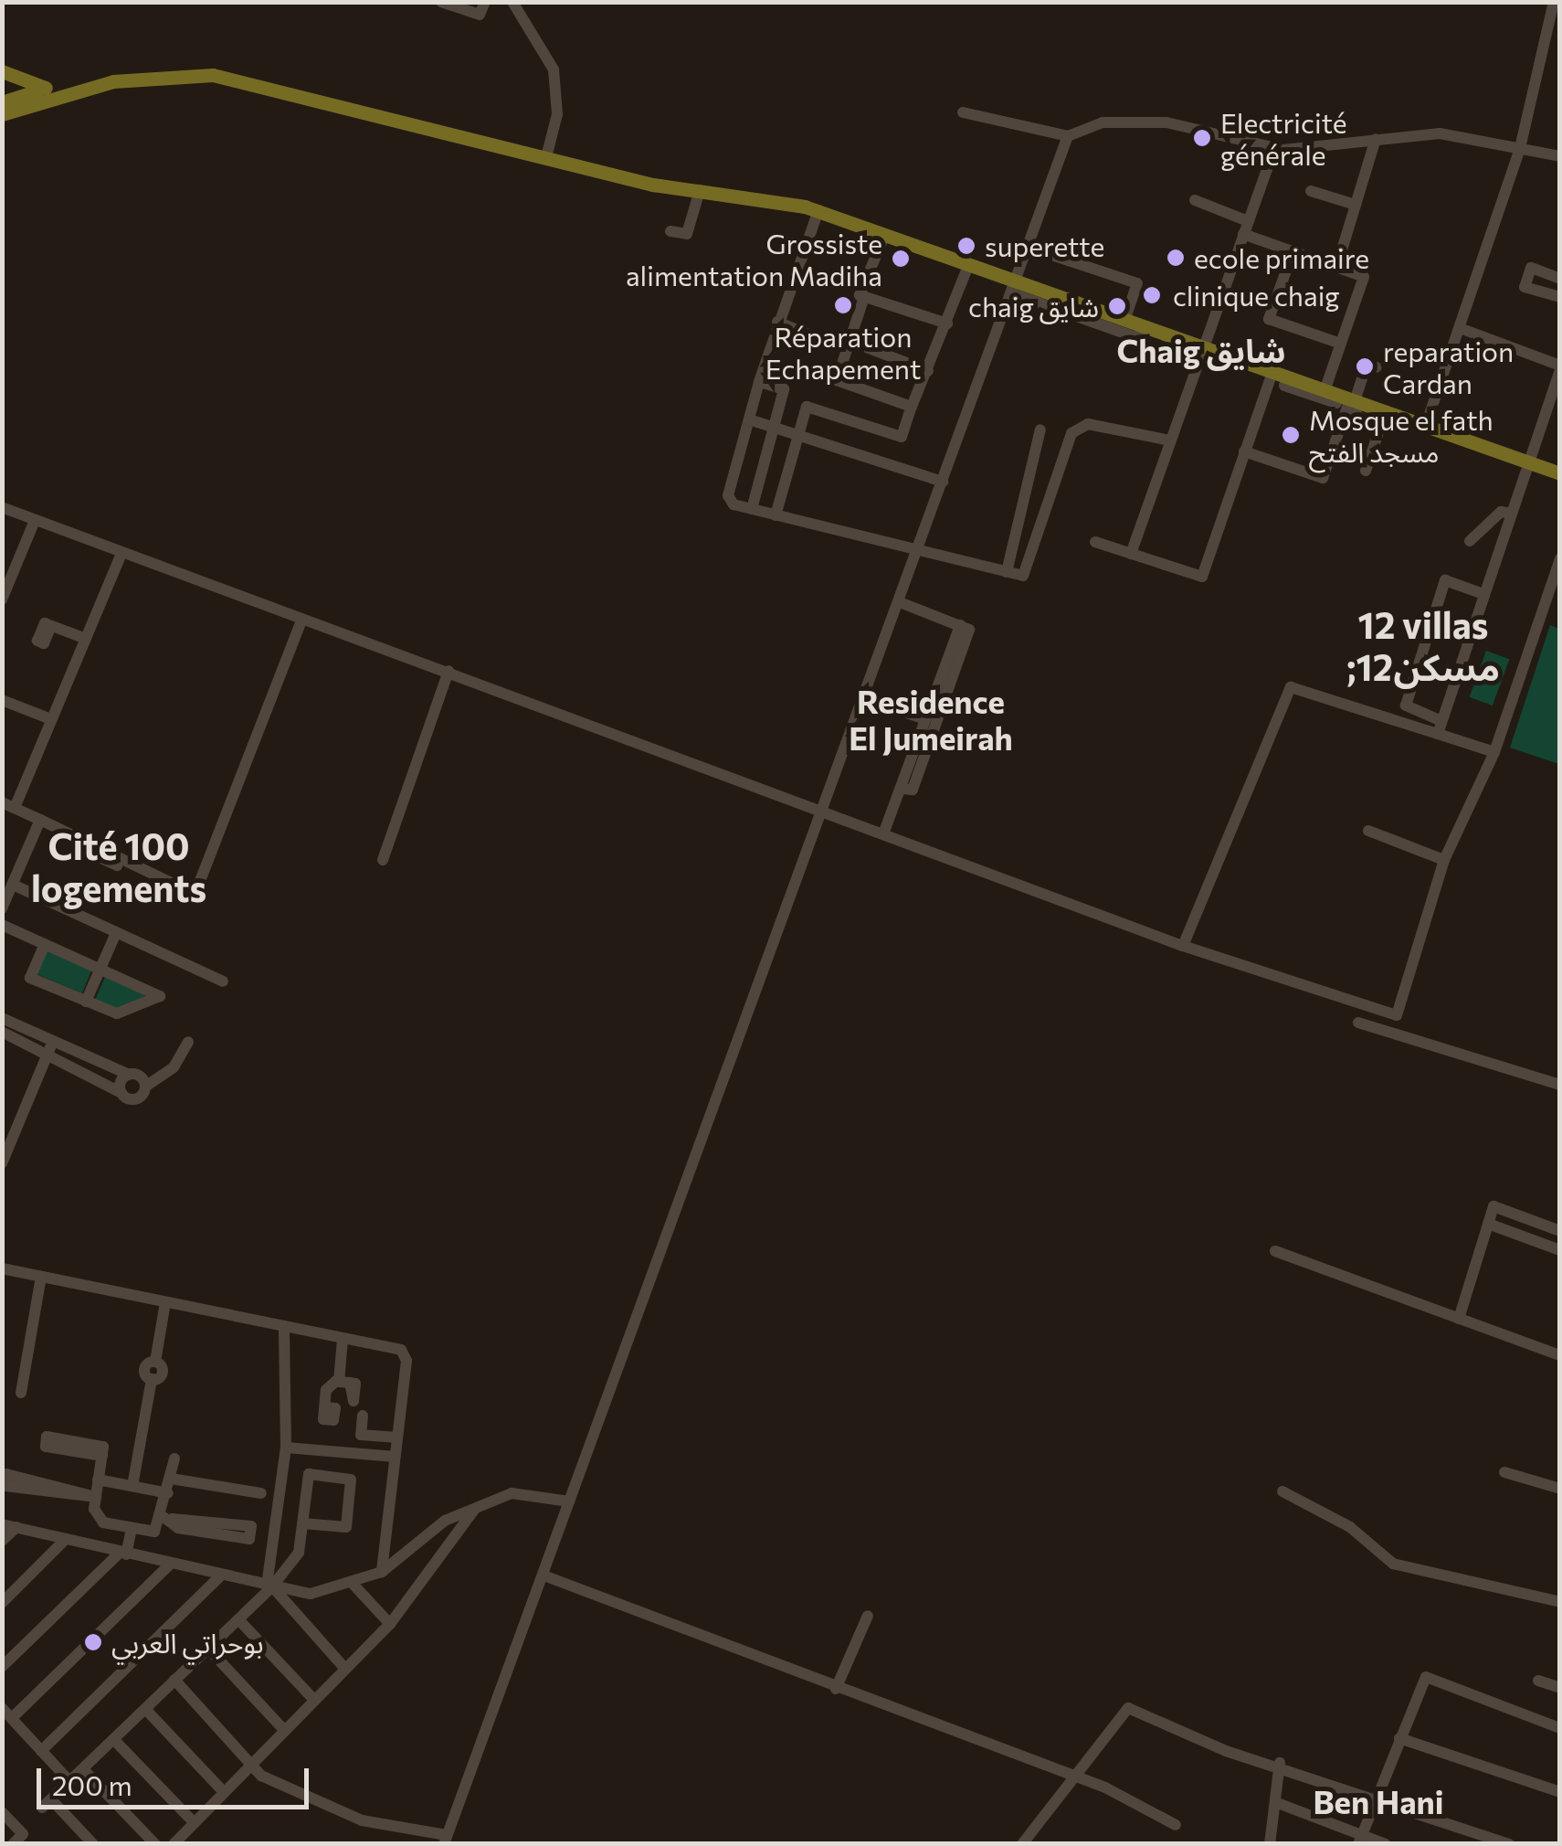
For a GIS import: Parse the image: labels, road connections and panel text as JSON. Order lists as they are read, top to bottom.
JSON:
{
  "districts": [
    "Chaig شايق",
    "12 villas ;12مسكن",
    "Residence El Jumeirah",
    "Cité 100 logements",
    "Ben Hani"
  ],
  "places": [
    "Electricité générale",
    "superette",
    "ecole primaire",
    "Grossiste alimentation Madiha",
    "clinique chaig",
    "Réparation Echapement",
    "chaig شايق",
    "reparation Cardan",
    "Mosque el fath مسجد الفتح",
    "بوحراتي العربي"
  ],
  "scale_bar": "200 m"
}
